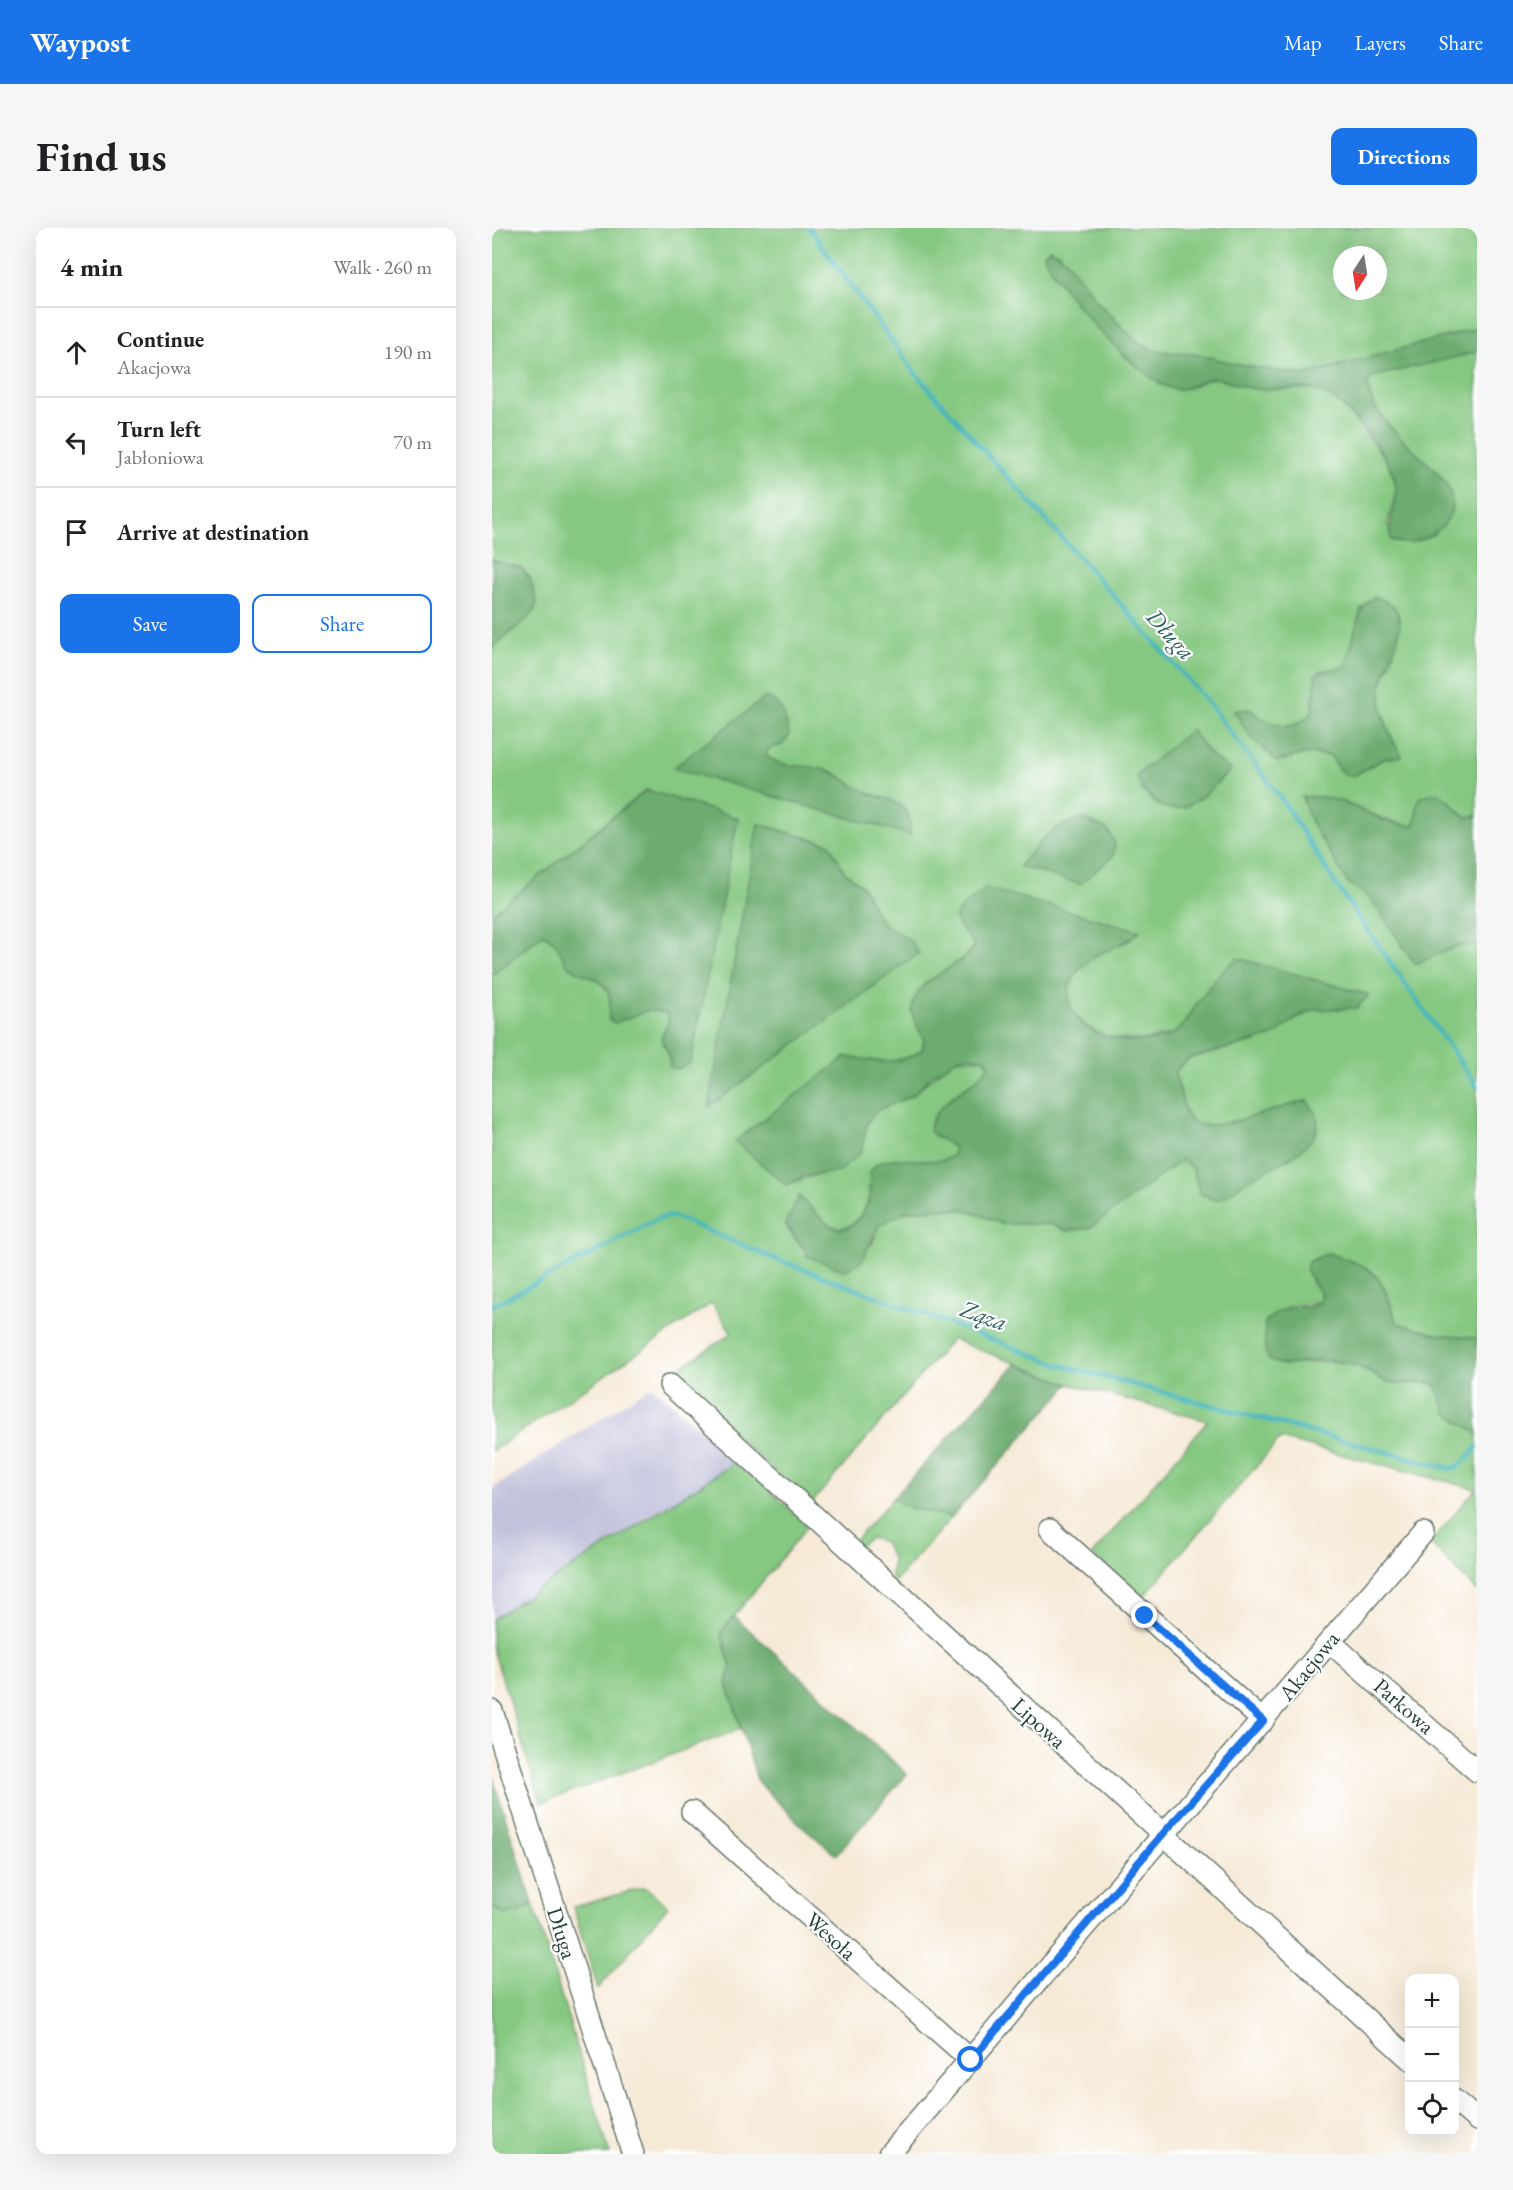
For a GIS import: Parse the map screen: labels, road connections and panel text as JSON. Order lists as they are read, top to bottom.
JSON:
{
  "streets": {
    "street": [
      "Akacjowa",
      "Parkowa",
      "Lipowa",
      "Długa",
      "Wesoła"
    ]
  },
  "crossings": [
    ["Akacjowa", "Parkowa"],
    ["Akacjowa", "Lipowa"],
    ["Akacjowa", "Wesoła"]
  ],
  "water": ["Długa", "Ząza"],
  "north": "bottom",
  "page": {
    "header": "Waypost",
    "nav": ["Map", "Layers", "Share"],
    "buttons": [
      "Directions",
      ["Save", "Share"]
    ],
    "title": "Find us",
    "heading": ["4 min", "Walk · 260 m"],
    "list": [
      ["Continue", "Akacjowa", "190 m"],
      ["Turn left", "Jabłoniowa", "70 m"],
      "Arrive at destination"
    ],
    "map_buttons": ["+", "−"]
  }
}
